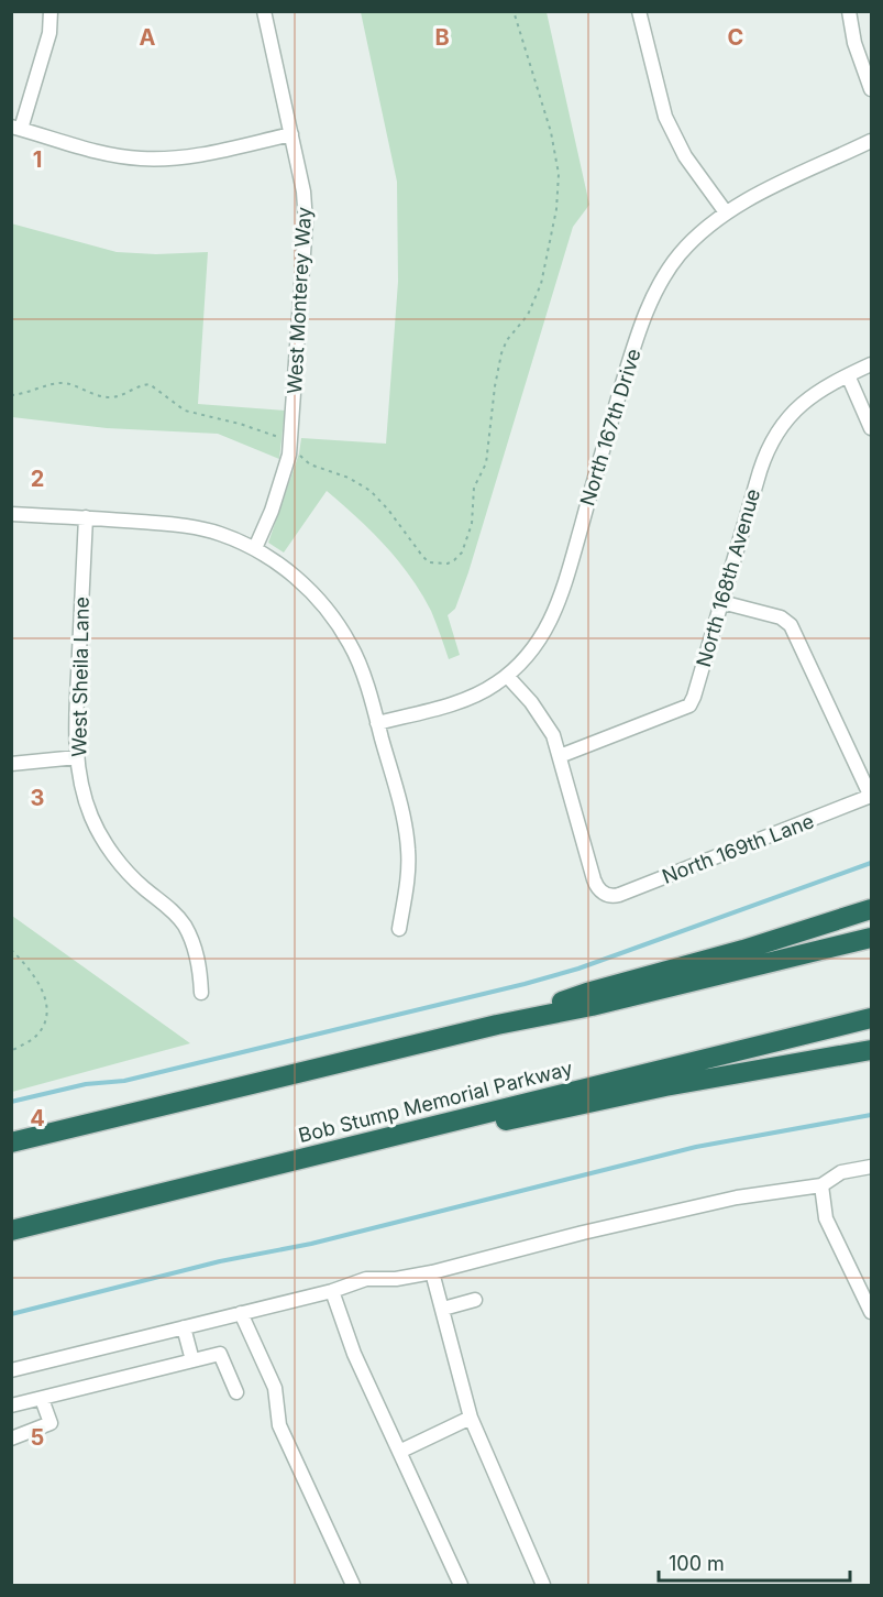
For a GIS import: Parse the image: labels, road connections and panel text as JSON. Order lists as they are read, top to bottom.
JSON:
{
  "streets": {
    "highway": ["Bob Stump Memorial Parkway"],
    "street": [
      "West Monterey Way",
      "North 167th Drive",
      "North 168th Avenue",
      "West Sheila Lane",
      "North 169th Lane"
    ]
  },
  "crossings": [
    ["North 168th Avenue", "North 169th Lane"]
  ],
  "scale_bar": "100 m",
  "grid": {
    "columns": ["A", "B", "C"],
    "rows": [
      "1",
      "2",
      "3",
      "4",
      "5"
    ]
  }
}
